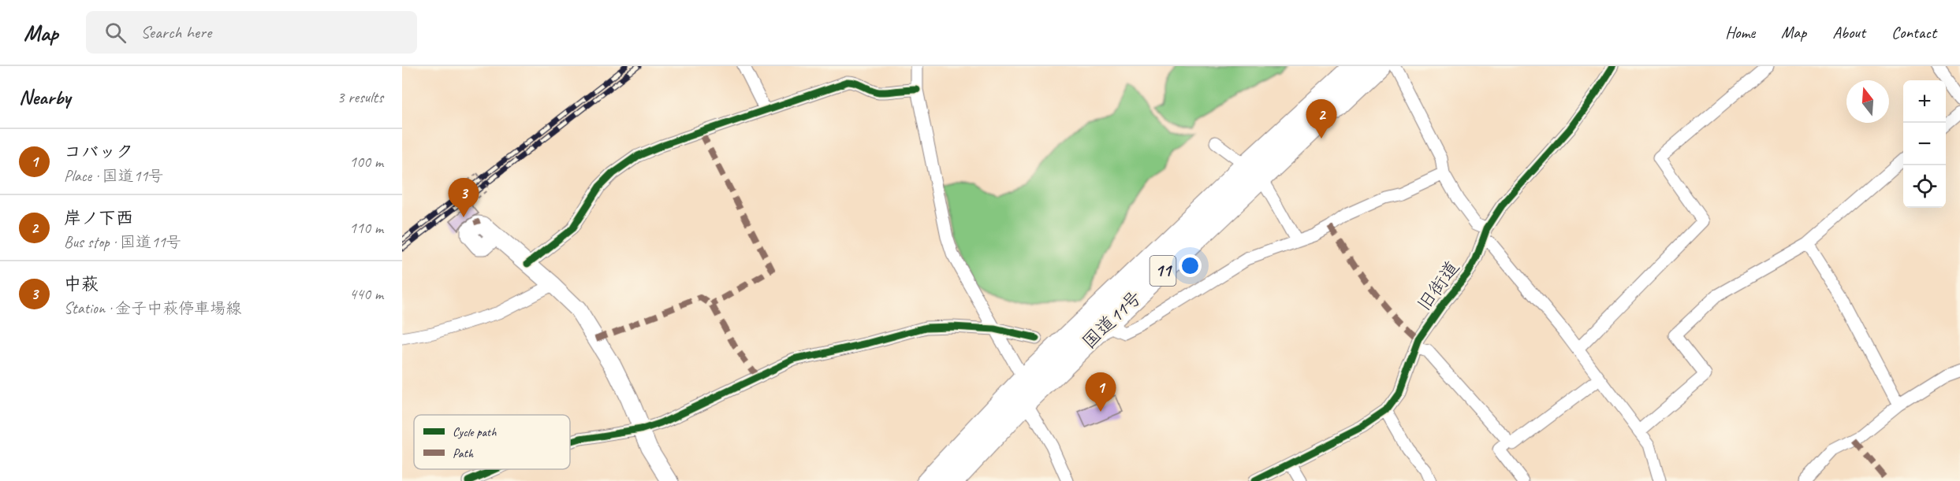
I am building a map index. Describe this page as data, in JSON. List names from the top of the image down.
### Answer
{
  "streets": {
    "highway": ["11", "国道11号"],
    "street": ["旧街道"]
  },
  "legend": ["Cycle path", "Path"],
  "north": "top",
  "page": {
    "header": "Map",
    "search": "Search here",
    "nav": [
      "Home",
      "Map",
      "About",
      "Contact"
    ],
    "heading": ["Nearby", "3 results"],
    "map_buttons": ["+", "−"],
    "pins": ["2", "3", "1"],
    "list": [
      {
        "mark": "1",
        "name": "コバック",
        "note": "Place · 国道11号",
        "value": "100 m"
      },
      {
        "mark": "2",
        "name": "岸ノ下西",
        "note": "Bus stop · 国道11号",
        "value": "110 m"
      },
      {
        "mark": "3",
        "name": "中萩",
        "note": "Station · 金子中萩停車場線",
        "value": "440 m"
      }
    ]
  }
}
